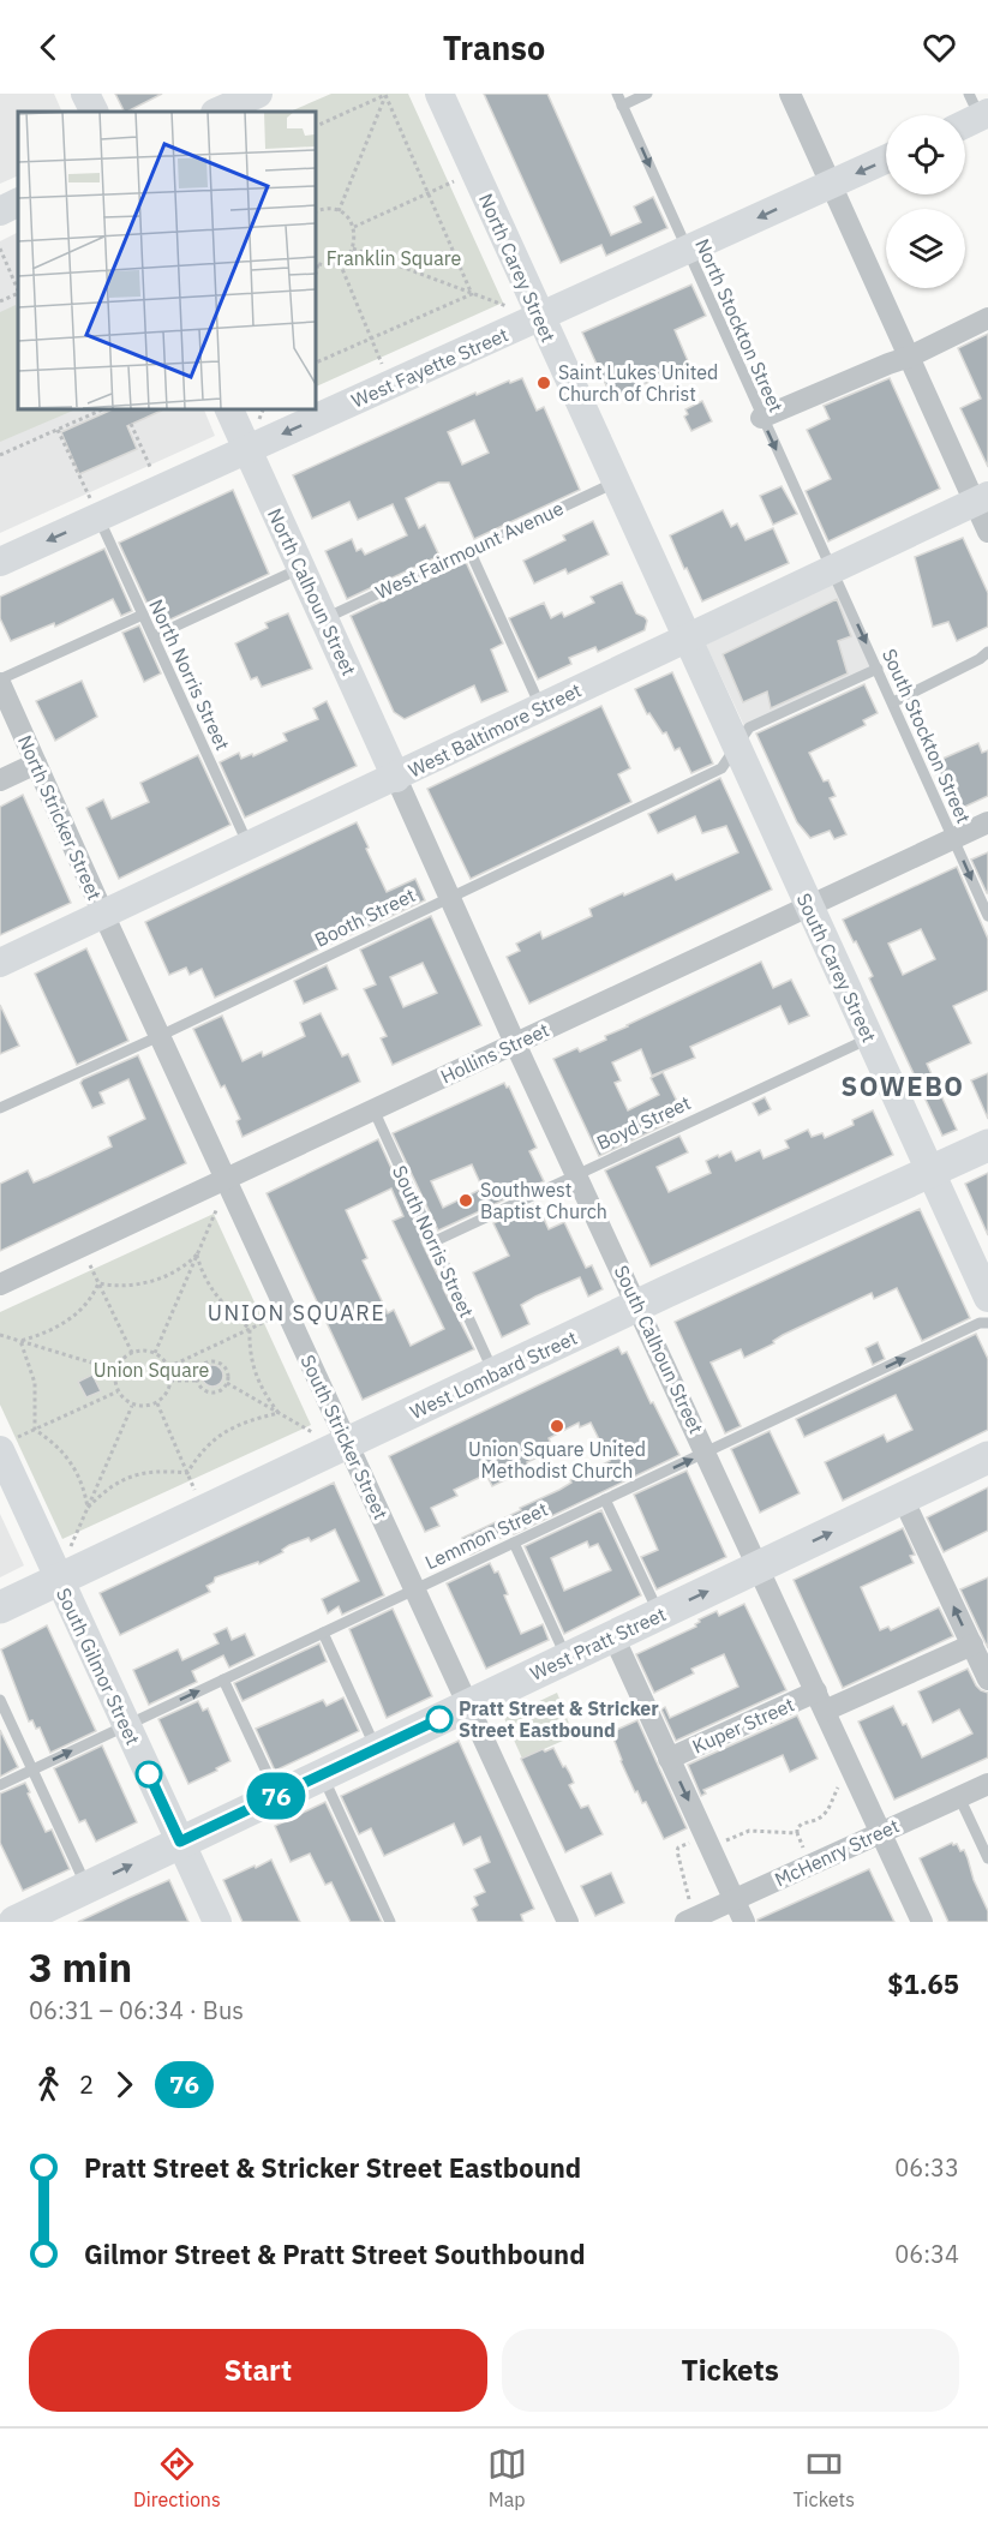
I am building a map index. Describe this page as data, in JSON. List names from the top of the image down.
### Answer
{
  "streets": {
    "main road": [
      "North Carey Street",
      "West Fayette Street",
      "North Calhoun Street",
      "West Baltimore Street",
      "South Carey Street",
      "West Lombard Street",
      "West Pratt Street",
      "South Gilmor Street"
    ],
    "street": [
      "North Stricker Street",
      "Hollins Street",
      "South Calhoun Street",
      "South Stricker Street",
      "Kuper Street",
      "McHenry Street"
    ],
    "lane": [
      "North Stockton Street",
      "West Fairmount Avenue",
      "North Norris Street",
      "South Stockton Street",
      "Booth Street",
      "Boyd Street",
      "South Norris Street",
      "Lemmon Street"
    ]
  },
  "crossings": [
    ["North Carey Street", "West Fayette Street"],
    ["North Carey Street", "West Fairmount Avenue"],
    ["North Carey Street", "West Baltimore Street"],
    ["North Carey Street", "South Carey Street"],
    ["North Stockton Street", "West Fayette Street"],
    ["North Stockton Street", "West Baltimore Street"],
    ["North Stockton Street", "South Stockton Street"],
    ["West Fayette Street", "North Calhoun Street"],
    ["West Fayette Street", "North Norris Street"],
    ["West Fairmount Avenue", "North Calhoun Street"],
    ["North Calhoun Street", "West Baltimore Street"],
    ["North Calhoun Street", "South Calhoun Street"],
    ["North Norris Street", "West Baltimore Street"],
    ["West Baltimore Street", "South Stockton Street"],
    ["West Baltimore Street", "North Stricker Street"],
    ["West Baltimore Street", "South Carey Street"],
    ["West Baltimore Street", "South Calhoun Street"],
    ["West Baltimore Street", "South Stricker Street"],
    ["South Stockton Street", "Booth Street"],
    ["South Stockton Street", "Hollins Street"],
    ["North Stricker Street", "South Stricker Street"],
    ["Booth Street", "South Carey Street"],
    ["Booth Street", "South Calhoun Street"],
    ["Booth Street", "South Stricker Street"],
    ["South Carey Street", "Hollins Street"],
    ["South Carey Street", "Boyd Street"],
    ["South Carey Street", "West Lombard Street"],
    ["Hollins Street", "South Norris Street"],
    ["Hollins Street", "South Calhoun Street"],
    ["Hollins Street", "South Stricker Street"],
    ["Boyd Street", "South Norris Street"],
    ["Boyd Street", "South Calhoun Street"],
    ["South Norris Street", "West Lombard Street"],
    ["South Calhoun Street", "West Lombard Street"],
    ["South Calhoun Street", "Lemmon Street"],
    ["South Calhoun Street", "West Pratt Street"],
    ["South Calhoun Street", "Kuper Street"],
    ["South Calhoun Street", "McHenry Street"],
    ["West Lombard Street", "South Stricker Street"],
    ["West Lombard Street", "South Gilmor Street"],
    ["South Stricker Street", "Lemmon Street"],
    ["South Stricker Street", "West Pratt Street"],
    ["Lemmon Street", "South Gilmor Street"],
    ["West Pratt Street", "South Gilmor Street"]
  ],
  "one_way": [
    "North Stockton Street",
    "West Fayette Street",
    "South Stockton Street",
    "Lemmon Street",
    "West Pratt Street"
  ],
  "districts": ["SOWEBO", "UNION SQUARE"],
  "parks": ["Franklin Square", "Union Square"],
  "places": [
    "Saint Lukes United Church of Christ",
    "Southwest Baptist Church",
    "Union Square United Methodist Church",
    "Pratt Street & Stricker Street Eastbound"
  ],
  "lines": ["bus line 76"],
  "page": {
    "header": "Transo",
    "on_map": "76",
    "heading": ["3 min", "06:31 – 06:34 · Bus", "$1.65"],
    "legs": ["2", "76"],
    "list": [
      {
        "name": "Pratt Street & Stricker Street Eastbound",
        "value": "06:33"
      },
      {
        "name": "Gilmor Street & Pratt Street Southbound",
        "value": "06:34"
      }
    ],
    "buttons": ["Start", "Tickets"],
    "tabs": ["Directions", "Map", "Tickets"]
  }
}
